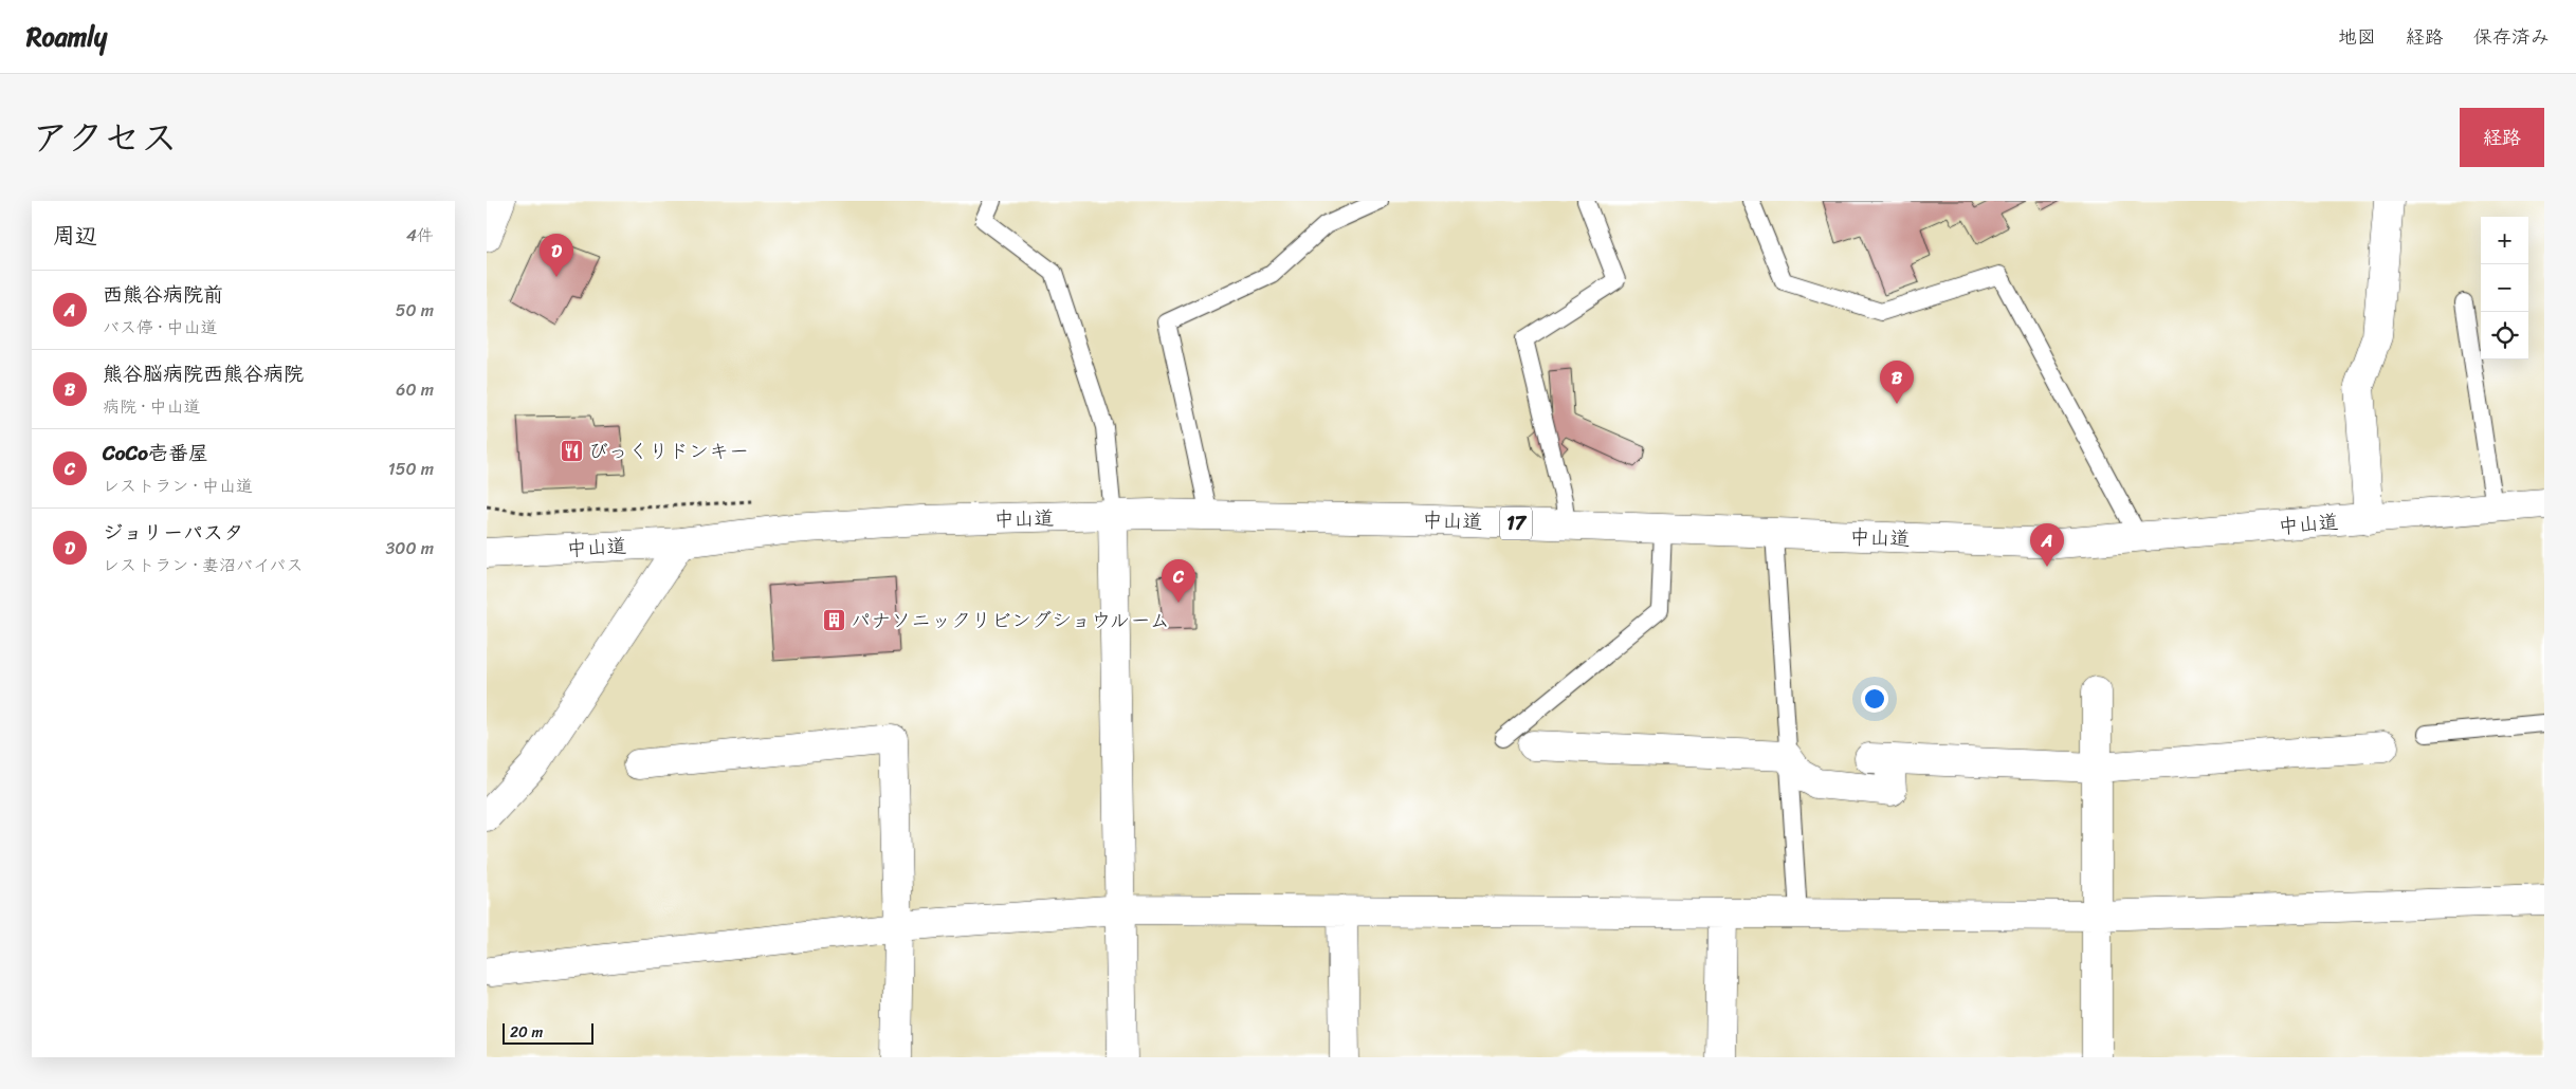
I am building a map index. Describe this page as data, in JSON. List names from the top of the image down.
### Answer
{
  "streets": {
    "main road": ["中山道", "17"]
  },
  "places": {
    "restaurant": ["びっくりドンキー"],
    "building": ["パナソニックリビングショウルーム"]
  },
  "scale_bar": "20 m",
  "page": {
    "header": "Roamly",
    "nav": ["地図", "経路", "保存済み"],
    "title": "アクセス",
    "buttons": "経路",
    "heading": ["周辺", "4件"],
    "map_buttons": ["+", "−"],
    "pins": [
      "D",
      "B",
      "A",
      "C"
    ],
    "list": [
      {
        "mark": "A",
        "name": "西熊谷病院前",
        "note": "バス停 · 中山道",
        "value": "50 m"
      },
      {
        "mark": "B",
        "name": "熊谷脳病院西熊谷病院",
        "note": "病院 · 中山道",
        "value": "60 m"
      },
      {
        "mark": "C",
        "name": "CoCo壱番屋",
        "note": "レストラン · 中山道",
        "value": "150 m"
      },
      {
        "mark": "D",
        "name": "ジョリーパスタ",
        "note": "レストラン · 妻沼バイパス",
        "value": "300 m"
      }
    ],
    "scale": "20 m"
  }
}
